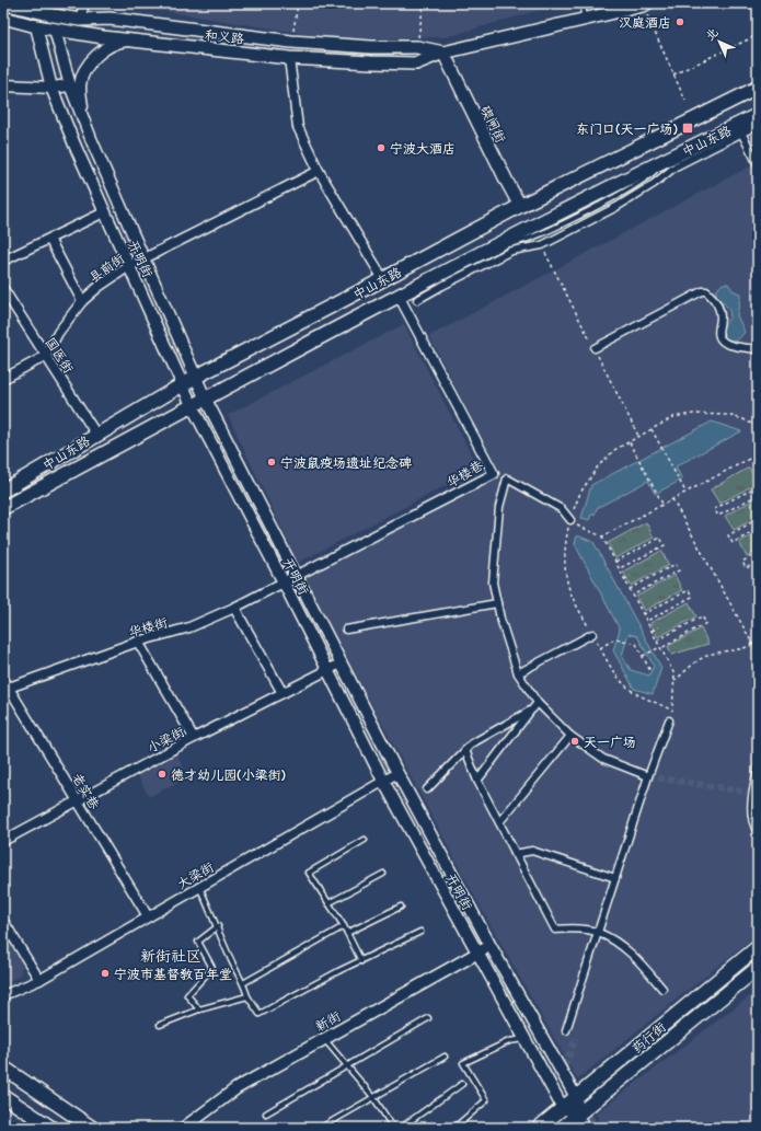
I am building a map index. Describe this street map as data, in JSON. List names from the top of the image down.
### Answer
{
  "streets": {
    "main road": [
      "和义路",
      "碶闸街",
      "中山东路",
      "药行街"
    ],
    "street": [
      "开明街",
      "县前街",
      "国医街",
      "华楼巷",
      "华楼街",
      "小梁街",
      "老实巷",
      "大梁街",
      "新街"
    ]
  },
  "crossings": [
    ["和义路", "碶闸街"],
    ["和义路", "开明街"],
    ["碶闸街", "中山东路"],
    ["中山东路", "开明街"],
    ["中山东路", "国医街"],
    ["中山东路", "华楼巷"],
    ["开明街", "县前街"],
    ["开明街", "华楼巷"],
    ["开明街", "华楼街"],
    ["开明街", "小梁街"],
    ["开明街", "大梁街"],
    ["开明街", "新街"],
    ["开明街", "药行街"],
    ["县前街", "国医街"],
    ["华楼巷", "华楼街"],
    ["华楼街", "老实巷"],
    ["小梁街", "老实巷"],
    ["老实巷", "大梁街"]
  ],
  "districts": ["新街社区"],
  "places": {
    "other": [
      "汉庭酒店",
      "宁波大酒店",
      "宁波鼠疫场遗址纪念碑",
      "天一广场",
      "德才幼儿园(小梁街)",
      "宁波市基督教百年堂"
    ],
    "transit": ["东门口(天一广场)"]
  },
  "north": "top left"
}
